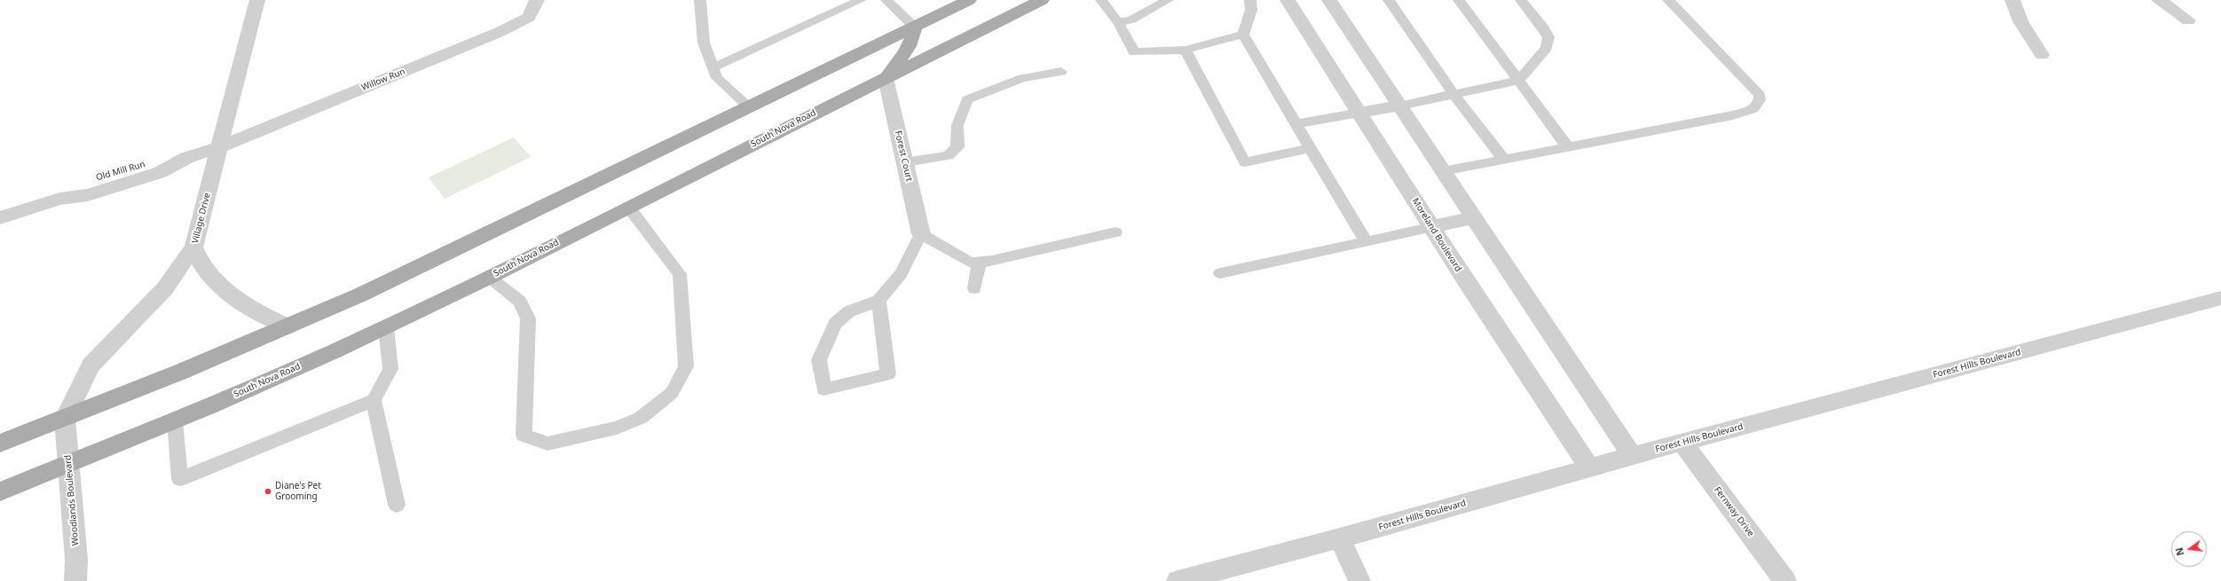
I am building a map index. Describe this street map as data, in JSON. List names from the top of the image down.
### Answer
{
  "streets": {
    "main road": ["South Nova Road"],
    "street": [
      "Willow Run",
      "Forest Court",
      "Old Mill Run",
      "Village Drive",
      "Moreland Boulevard",
      "Forest Hills Boulevard",
      "Woodlands Boulevard",
      "Fernway Drive"
    ]
  },
  "crossings": [
    ["Willow Run", "Old Mill Run"],
    ["Willow Run", "Village Drive"],
    ["South Nova Road", "Forest Court"],
    ["South Nova Road", "Woodlands Boulevard"],
    ["Old Mill Run", "Village Drive"],
    ["Village Drive", "Woodlands Boulevard"],
    ["Moreland Boulevard", "Forest Hills Boulevard"],
    ["Forest Hills Boulevard", "Fernway Drive"]
  ],
  "places": ["Diane's Pet Grooming"],
  "north": "left"
}
